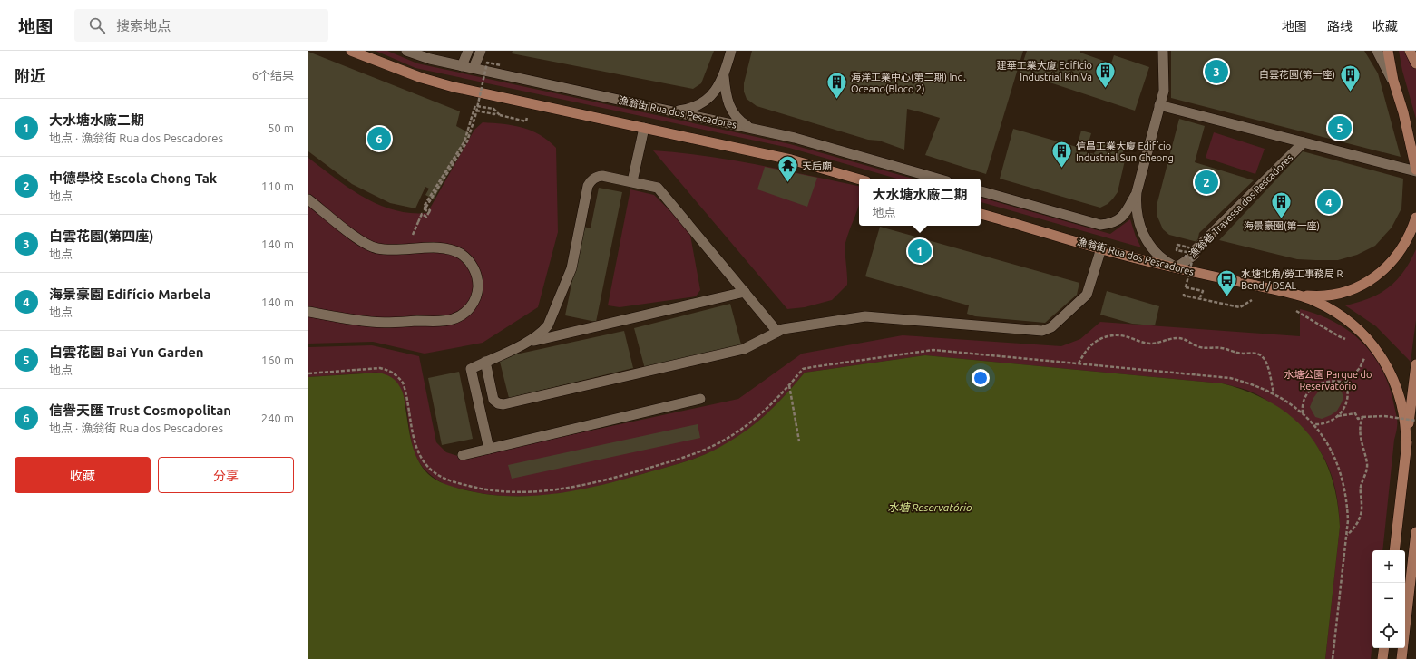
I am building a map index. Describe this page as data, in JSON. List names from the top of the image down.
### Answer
{
  "streets": {
    "main road": ["漁翁街 Rua dos Pescadores"],
    "street": ["漁翁巷 Travessa dos Pescadores"]
  },
  "crossings": [
    ["漁翁街 Rua dos Pescadores", "漁翁巷 Travessa dos Pescadores"]
  ],
  "water": ["水塘 Reservatório"],
  "parks": ["水塘公園 Parque do Reservatório"],
  "places": {
    "building": [
      "建華工業大廈 Edifício Industrial Kin Va",
      "白雲花園(第一座)",
      "海洋工業中心(第二期) Ind. Oceano(Bloco 2)",
      "信昌工業大廈 Edifício Industrial Sun Cheong",
      "海景豪園(第一座)"
    ],
    "temple": ["天后廟"],
    "bus stop": ["水塘北角/勞工事務局 R Bend / DSAL"]
  },
  "page": {
    "header": "地图",
    "search": "搜索地点",
    "nav": ["地图", "路线", "收藏"],
    "heading": ["附近", "6个结果"],
    "pins": [
      "3",
      "5",
      "6",
      "2",
      "4",
      "1"
    ],
    "list": [
      {
        "mark": "1",
        "name": "大水塘水廠二期",
        "note": "地点 · 漁翁街 Rua dos Pescadores",
        "value": "50 m"
      },
      {
        "mark": "2",
        "name": "中德學校 Escola Chong Tak",
        "note": "地点",
        "value": "110 m"
      },
      {
        "mark": "3",
        "name": "白雲花園(第四座)",
        "note": "地点",
        "value": "140 m"
      },
      {
        "mark": "4",
        "name": "海景豪園 Edifício Marbela",
        "note": "地点",
        "value": "140 m"
      },
      {
        "mark": "5",
        "name": "白雲花園 Bai Yun Garden",
        "note": "地点",
        "value": "160 m"
      },
      {
        "mark": "6",
        "name": "信譽天匯 Trust Cosmopolitan",
        "note": "地点 · 漁翁街 Rua dos Pescadores",
        "value": "240 m"
      }
    ],
    "popup": ["大水塘水廠二期", "地点"],
    "buttons": ["收藏", "分享"],
    "map_buttons": ["+", "−"]
  }
}
